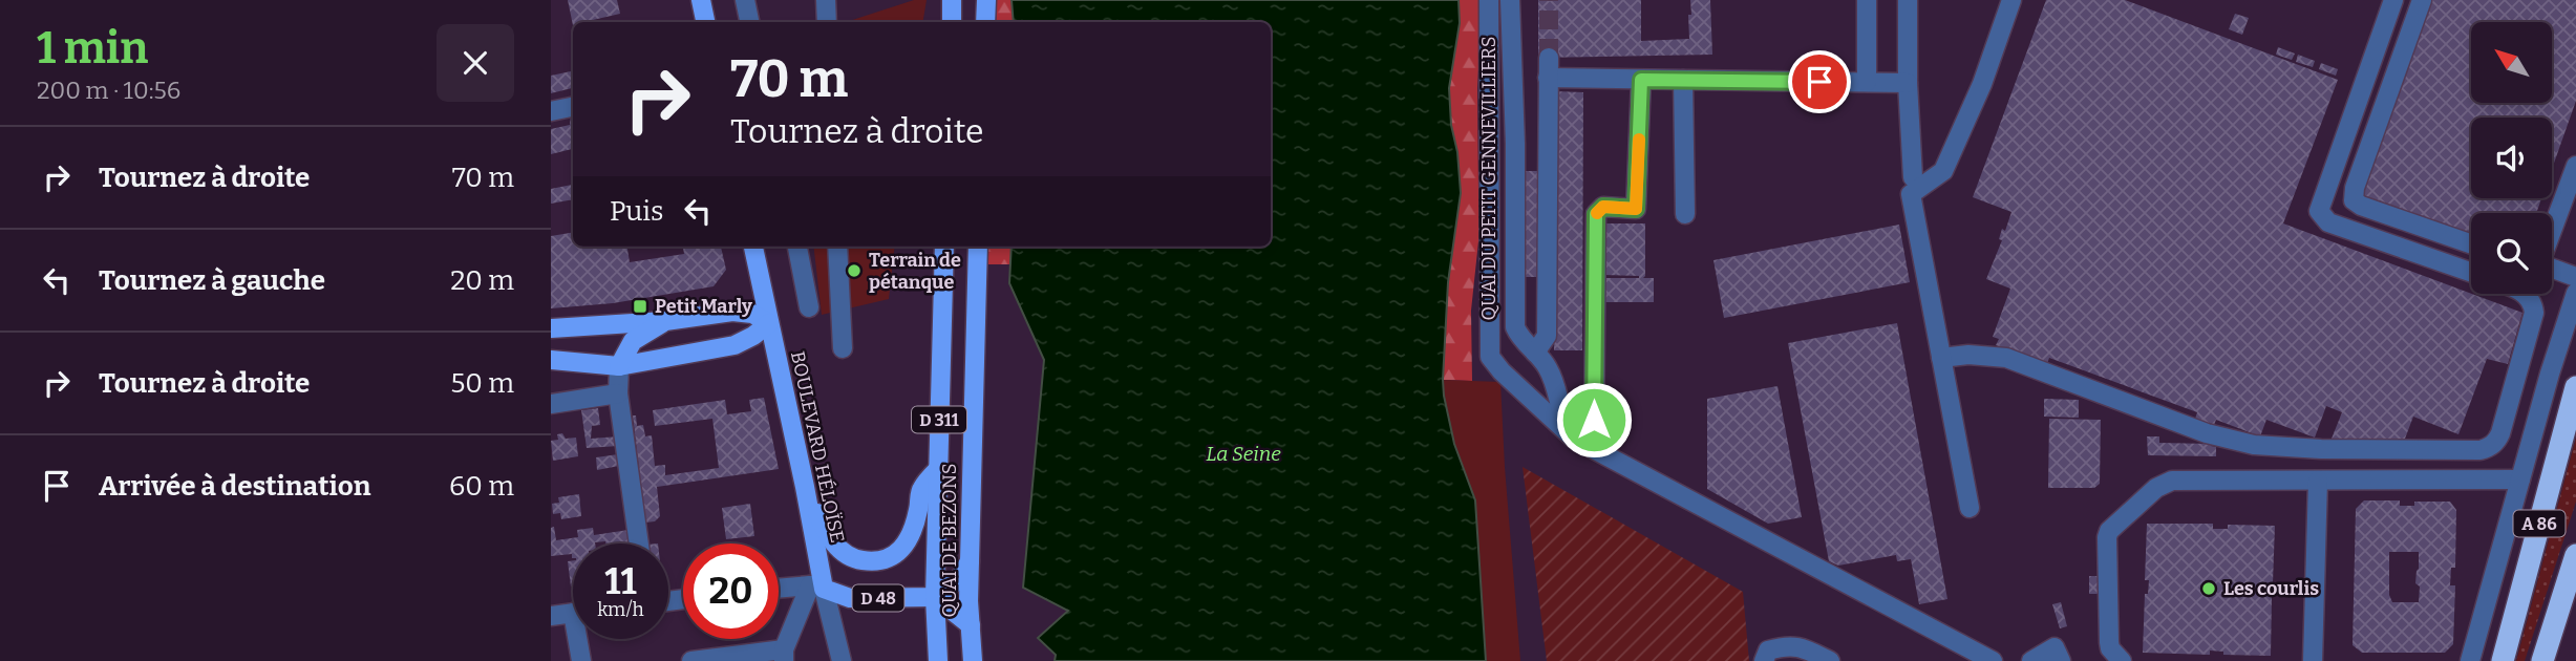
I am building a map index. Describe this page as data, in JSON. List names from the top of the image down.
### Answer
{
  "streets": {
    "highway": ["A 86"],
    "main road": [
      "D 311",
      "BOULEVARD HÉLOÏSE",
      "QUAI DE BEZONS",
      "D 48"
    ],
    "street": ["QUAI DU PETIT GENNEVILLIERS"]
  },
  "crossings": [
    ["D 311", "QUAI DE BEZONS"],
    ["D 311", "D 48"],
    ["BOULEVARD HÉLOÏSE", "D 48"],
    ["QUAI DE BEZONS", "D 48"]
  ],
  "water": ["La Seine"],
  "places": {
    "other": ["Terrain de pétanque", "Les courlis"],
    "transit": ["Petit Marly"]
  },
  "north": "top left",
  "page": {
    "heading": ["1 min", "200 m · 10:56"],
    "turn": ["70 m", "Tournez à droite"],
    "list": [
      {
        "name": "Tournez à droite",
        "value": "70 m"
      },
      {
        "name": "Tournez à gauche",
        "value": "20 m"
      },
      {
        "name": "Tournez à droite",
        "value": "50 m"
      },
      {
        "name": "Arrivée à destination",
        "value": "60 m"
      }
    ],
    "then": "Puis",
    "speed": "11 km/h",
    "limit": "20"
  }
}
